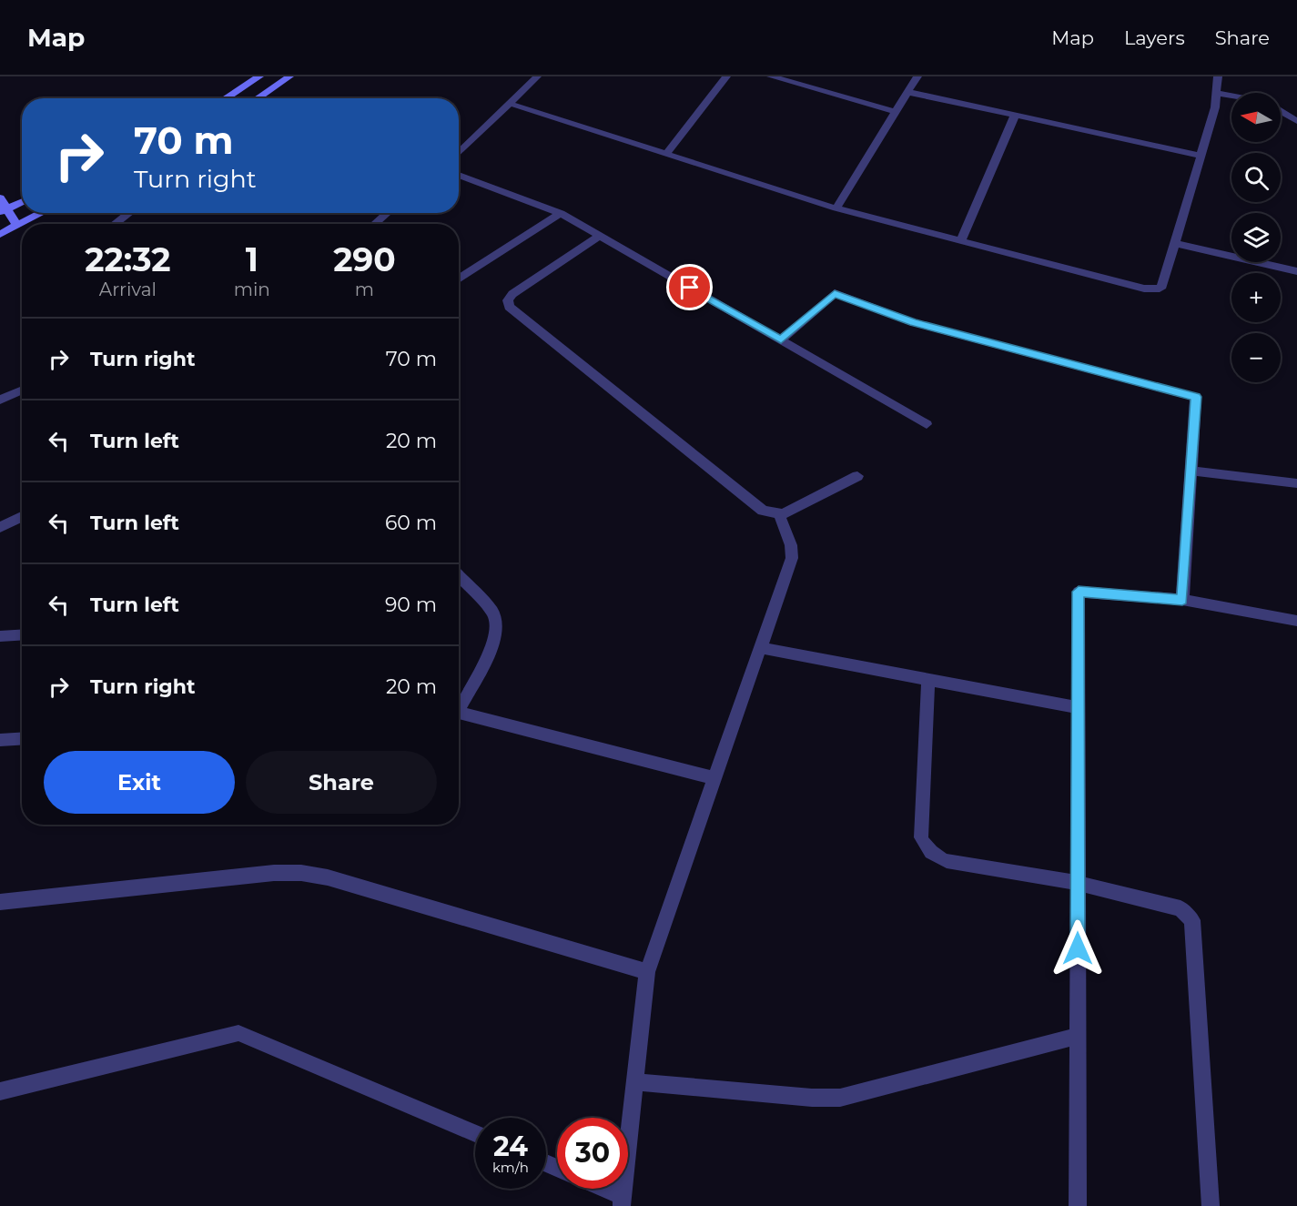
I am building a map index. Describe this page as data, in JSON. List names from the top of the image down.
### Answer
{
  "north": "left",
  "page": {
    "header": "Map",
    "nav": ["Map", "Layers", "Share"],
    "map_buttons": ["+", "−"],
    "turn": ["70 m", "Turn right"],
    "eta": [
      "22:32",
      "Arrival",
      "1",
      "min",
      "290",
      "m"
    ],
    "list": [
      {
        "name": "Turn right",
        "value": "70 m"
      },
      {
        "name": "Turn left",
        "value": "20 m"
      },
      {
        "name": "Turn left",
        "value": "60 m"
      },
      {
        "name": "Turn left",
        "value": "90 m"
      },
      {
        "name": "Turn right",
        "value": "20 m"
      }
    ],
    "buttons": ["Exit", "Share"],
    "speed": "24 km/h",
    "limit": "30"
  }
}
